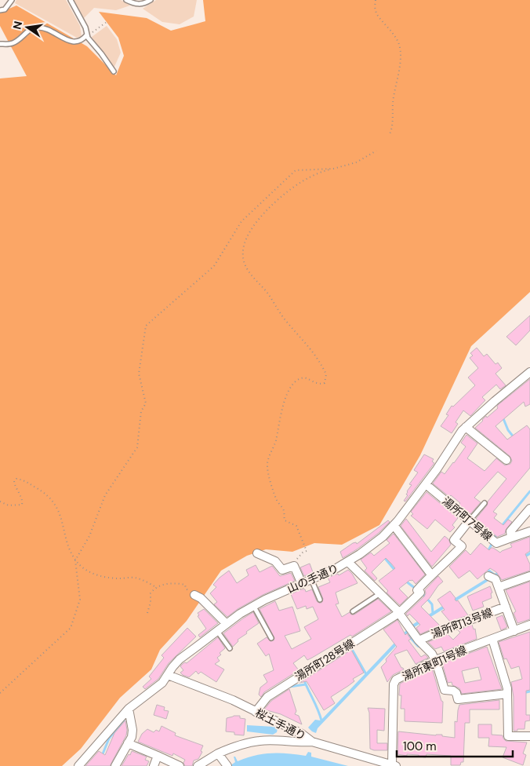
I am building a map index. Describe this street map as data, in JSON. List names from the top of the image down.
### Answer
{
  "streets": {
    "street": [
      "湯所町7号線",
      "山の手通り",
      "湯所町13号線",
      "湯所町28号線",
      "湯所東町1号線",
      "桜土手通り"
    ]
  },
  "crossings": [
    ["湯所町7号線", "山の手通り"],
    ["山の手通り", "桜土手通り"],
    ["湯所町28号線", "桜土手通り"],
    ["湯所東町1号線", "桜土手通り"]
  ],
  "scale_bar": "100 m",
  "north": "left"
}
